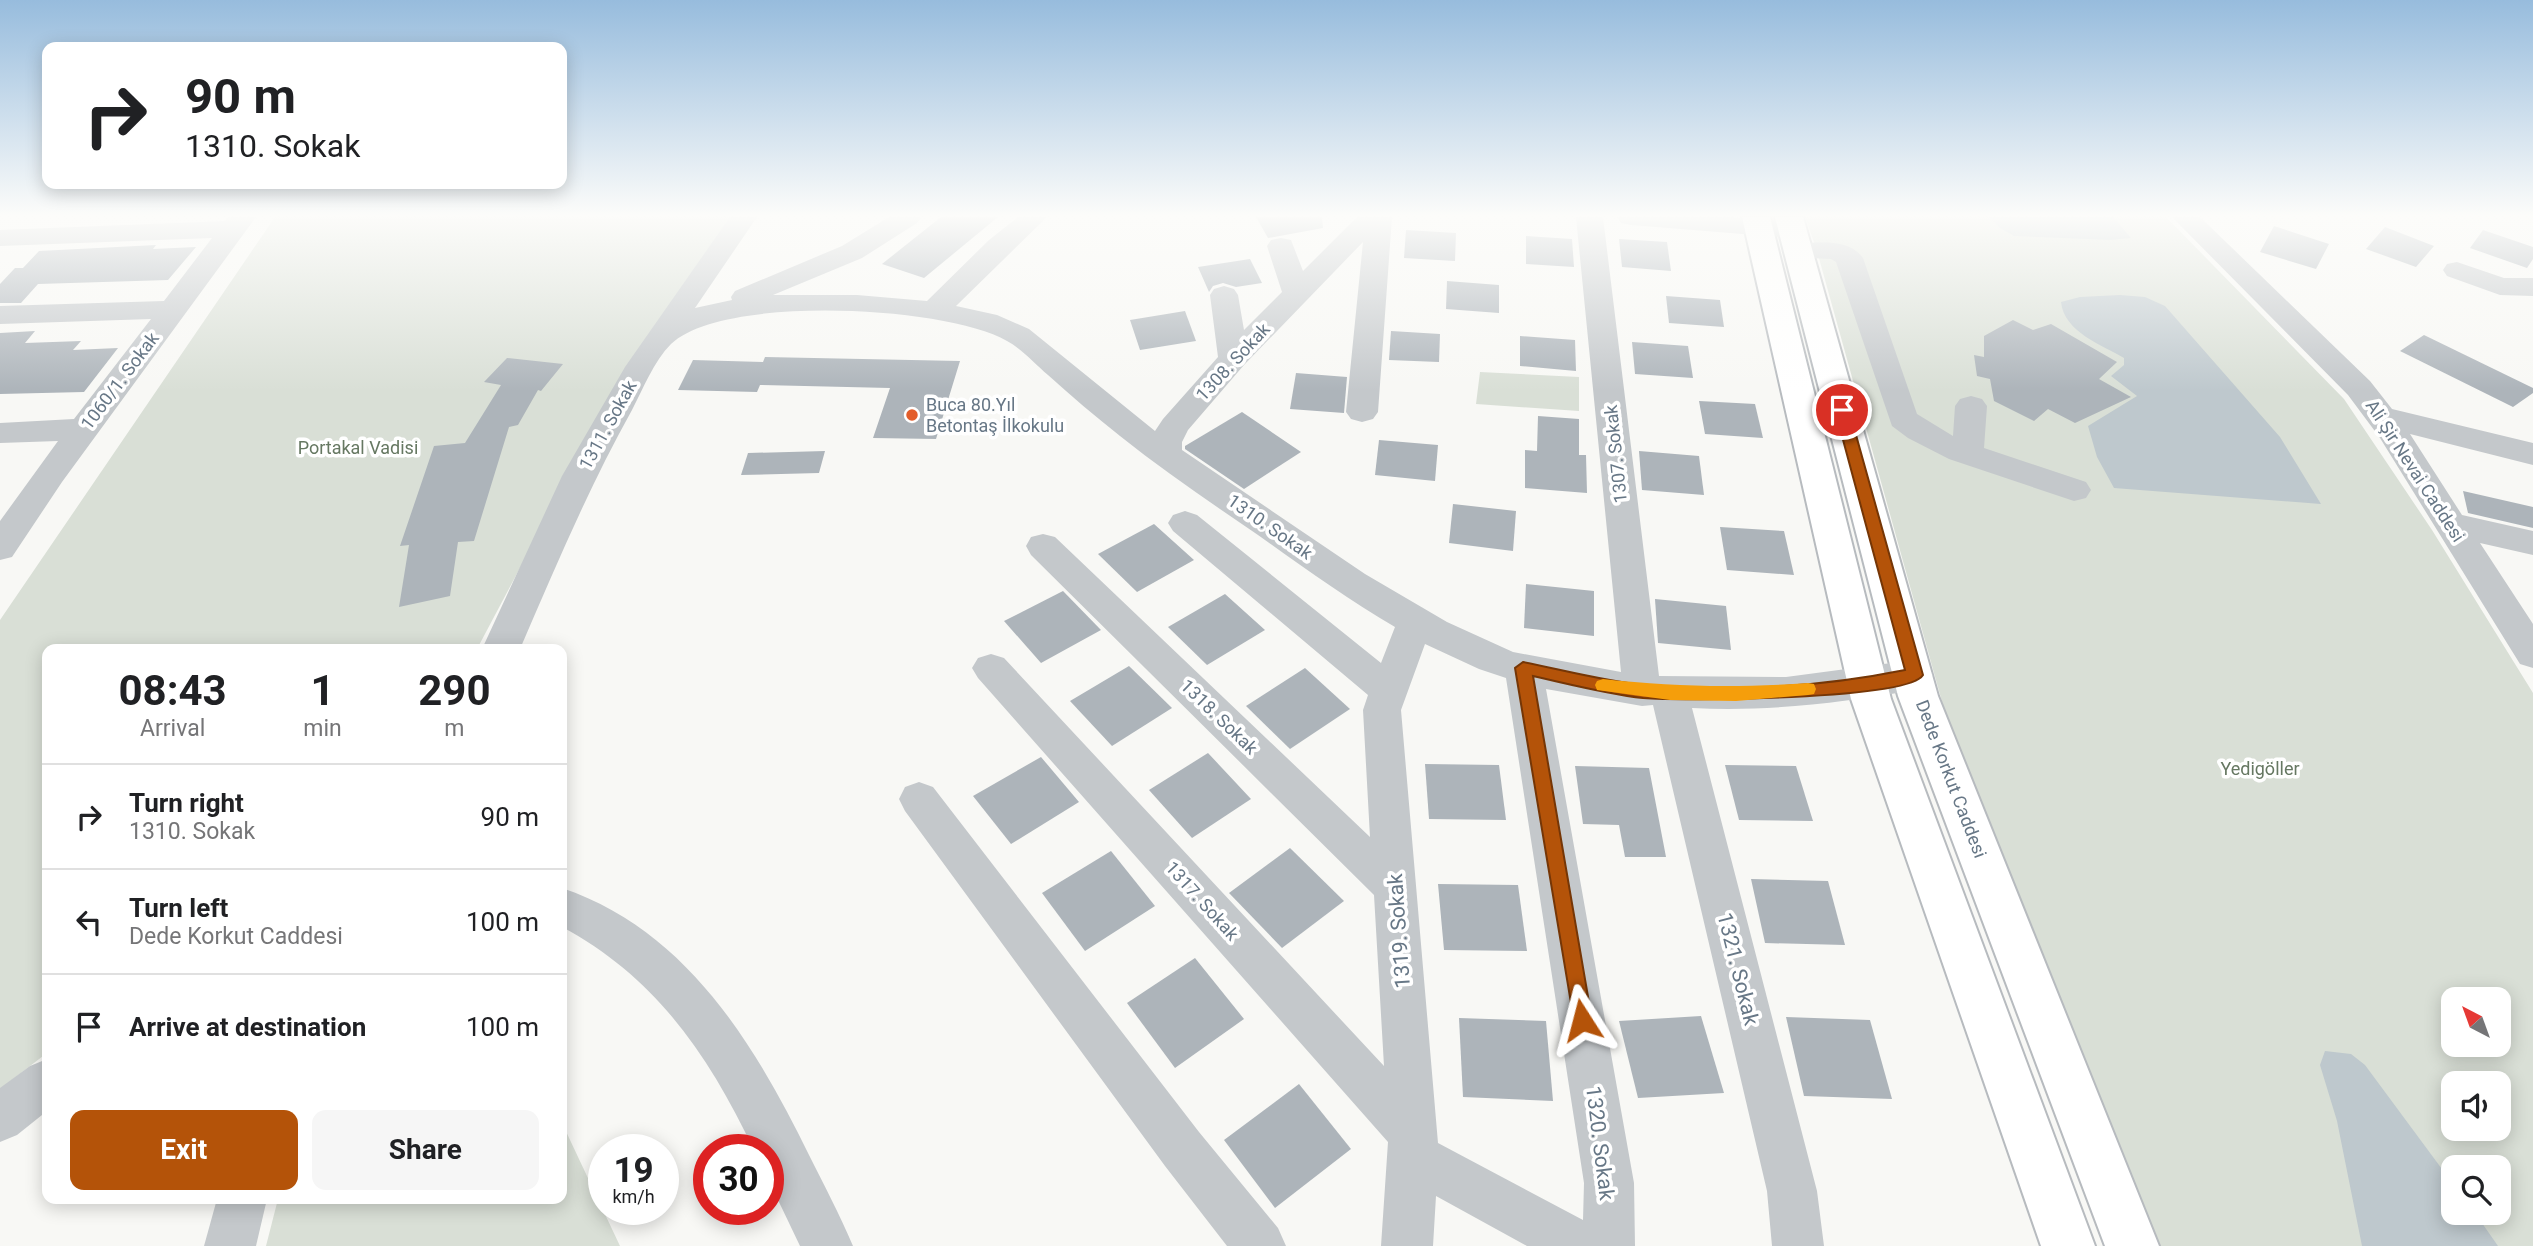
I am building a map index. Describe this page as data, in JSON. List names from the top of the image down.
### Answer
{
  "streets": {
    "main road": ["Dede Korkut Caddesi"],
    "street": [
      "1308. Sokak",
      "1060/1. Sokak",
      "1311. Sokak",
      "1307. Sokak",
      "Ali Şir Nevai Caddesi",
      "1310. Sokak",
      "1318. Sokak",
      "1317. Sokak",
      "1319. Sokak",
      "1321. Sokak",
      "1320. Sokak"
    ]
  },
  "crossings": [
    ["1308. Sokak", "1310. Sokak"],
    ["1311. Sokak", "1310. Sokak"],
    ["1307. Sokak", "1310. Sokak"],
    ["1307. Sokak", "1321. Sokak"],
    ["1310. Sokak", "Dede Korkut Caddesi"],
    ["1310. Sokak", "1319. Sokak"],
    ["1310. Sokak", "1321. Sokak"],
    ["1310. Sokak", "1320. Sokak"],
    ["1318. Sokak", "1319. Sokak"],
    ["1317. Sokak", "1319. Sokak"]
  ],
  "parks": ["Portakal Vadisi", "Yedigöller"],
  "places": ["Buca 80.Yıl Betontaş İlkokulu"],
  "north": "top left",
  "page": {
    "turn": ["90 m", "1310. Sokak"],
    "eta": [
      "08:43",
      "Arrival",
      "1",
      "min",
      "290",
      "m"
    ],
    "list": [
      {
        "name": "Turn right",
        "note": "1310. Sokak",
        "value": "90 m"
      },
      {
        "name": "Turn left",
        "note": "Dede Korkut Caddesi",
        "value": "100 m"
      },
      {
        "name": "Arrive at destination",
        "value": "100 m"
      }
    ],
    "buttons": ["Exit", "Share"],
    "speed": "19 km/h",
    "limit": "30"
  }
}
